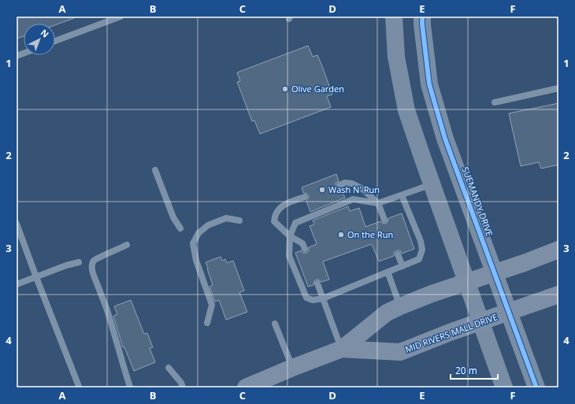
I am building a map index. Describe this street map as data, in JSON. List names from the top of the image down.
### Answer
{
  "streets": {
    "main road": ["MID RIVERS MALL DRIVE"],
    "street": ["SUEMANDY DRIVE"]
  },
  "crossings": [
    ["SUEMANDY DRIVE", "MID RIVERS MALL DRIVE"]
  ],
  "places": ["Olive Garden", "Wash N' Run", "On the Run"],
  "scale_bar": "20 m",
  "north": "top right",
  "grid": {
    "columns": [
      "A",
      "B",
      "C",
      "D",
      "E",
      "F"
    ],
    "rows": [
      "1",
      "2",
      "3",
      "4"
    ]
  }
}
